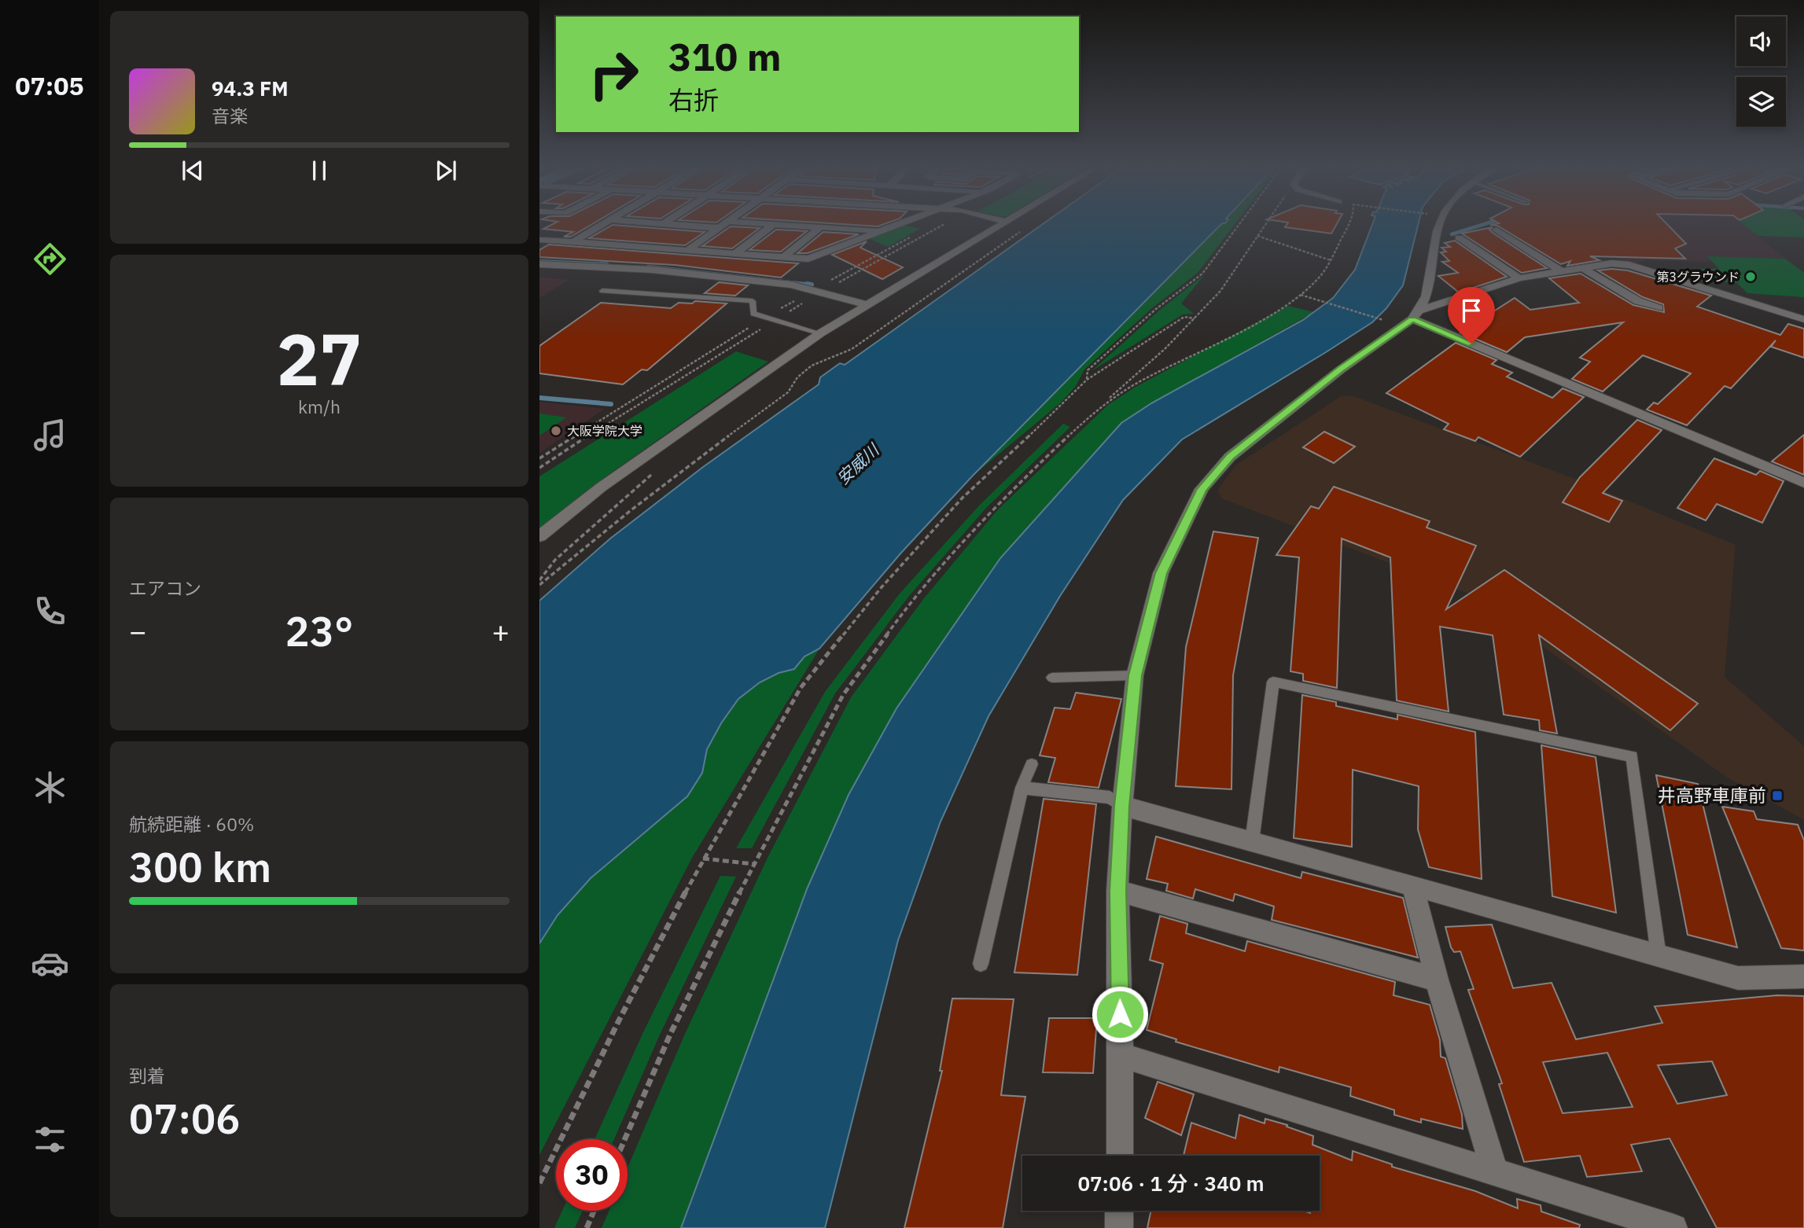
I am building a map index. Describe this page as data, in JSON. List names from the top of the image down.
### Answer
{
  "water": ["安威川"],
  "places": {
    "other": ["第3グラウンド", "大阪学院大学"],
    "transit": ["井高野車庫前"]
  },
  "page": {
    "tabs": "07:05",
    "turn": ["310 m", "右折"],
    "song": ["94.3 FM", "音楽"],
    "tile": [
      ["27", "km/h"],
      "エアコン",
      ["航続距離 · 60%", "300 km"],
      ["到着", "07:06"]
    ],
    "heat": ["−", "23°", "+"],
    "limit": "30",
    "trip": "07:06 · 1 分 · 340 m"
  }
}
